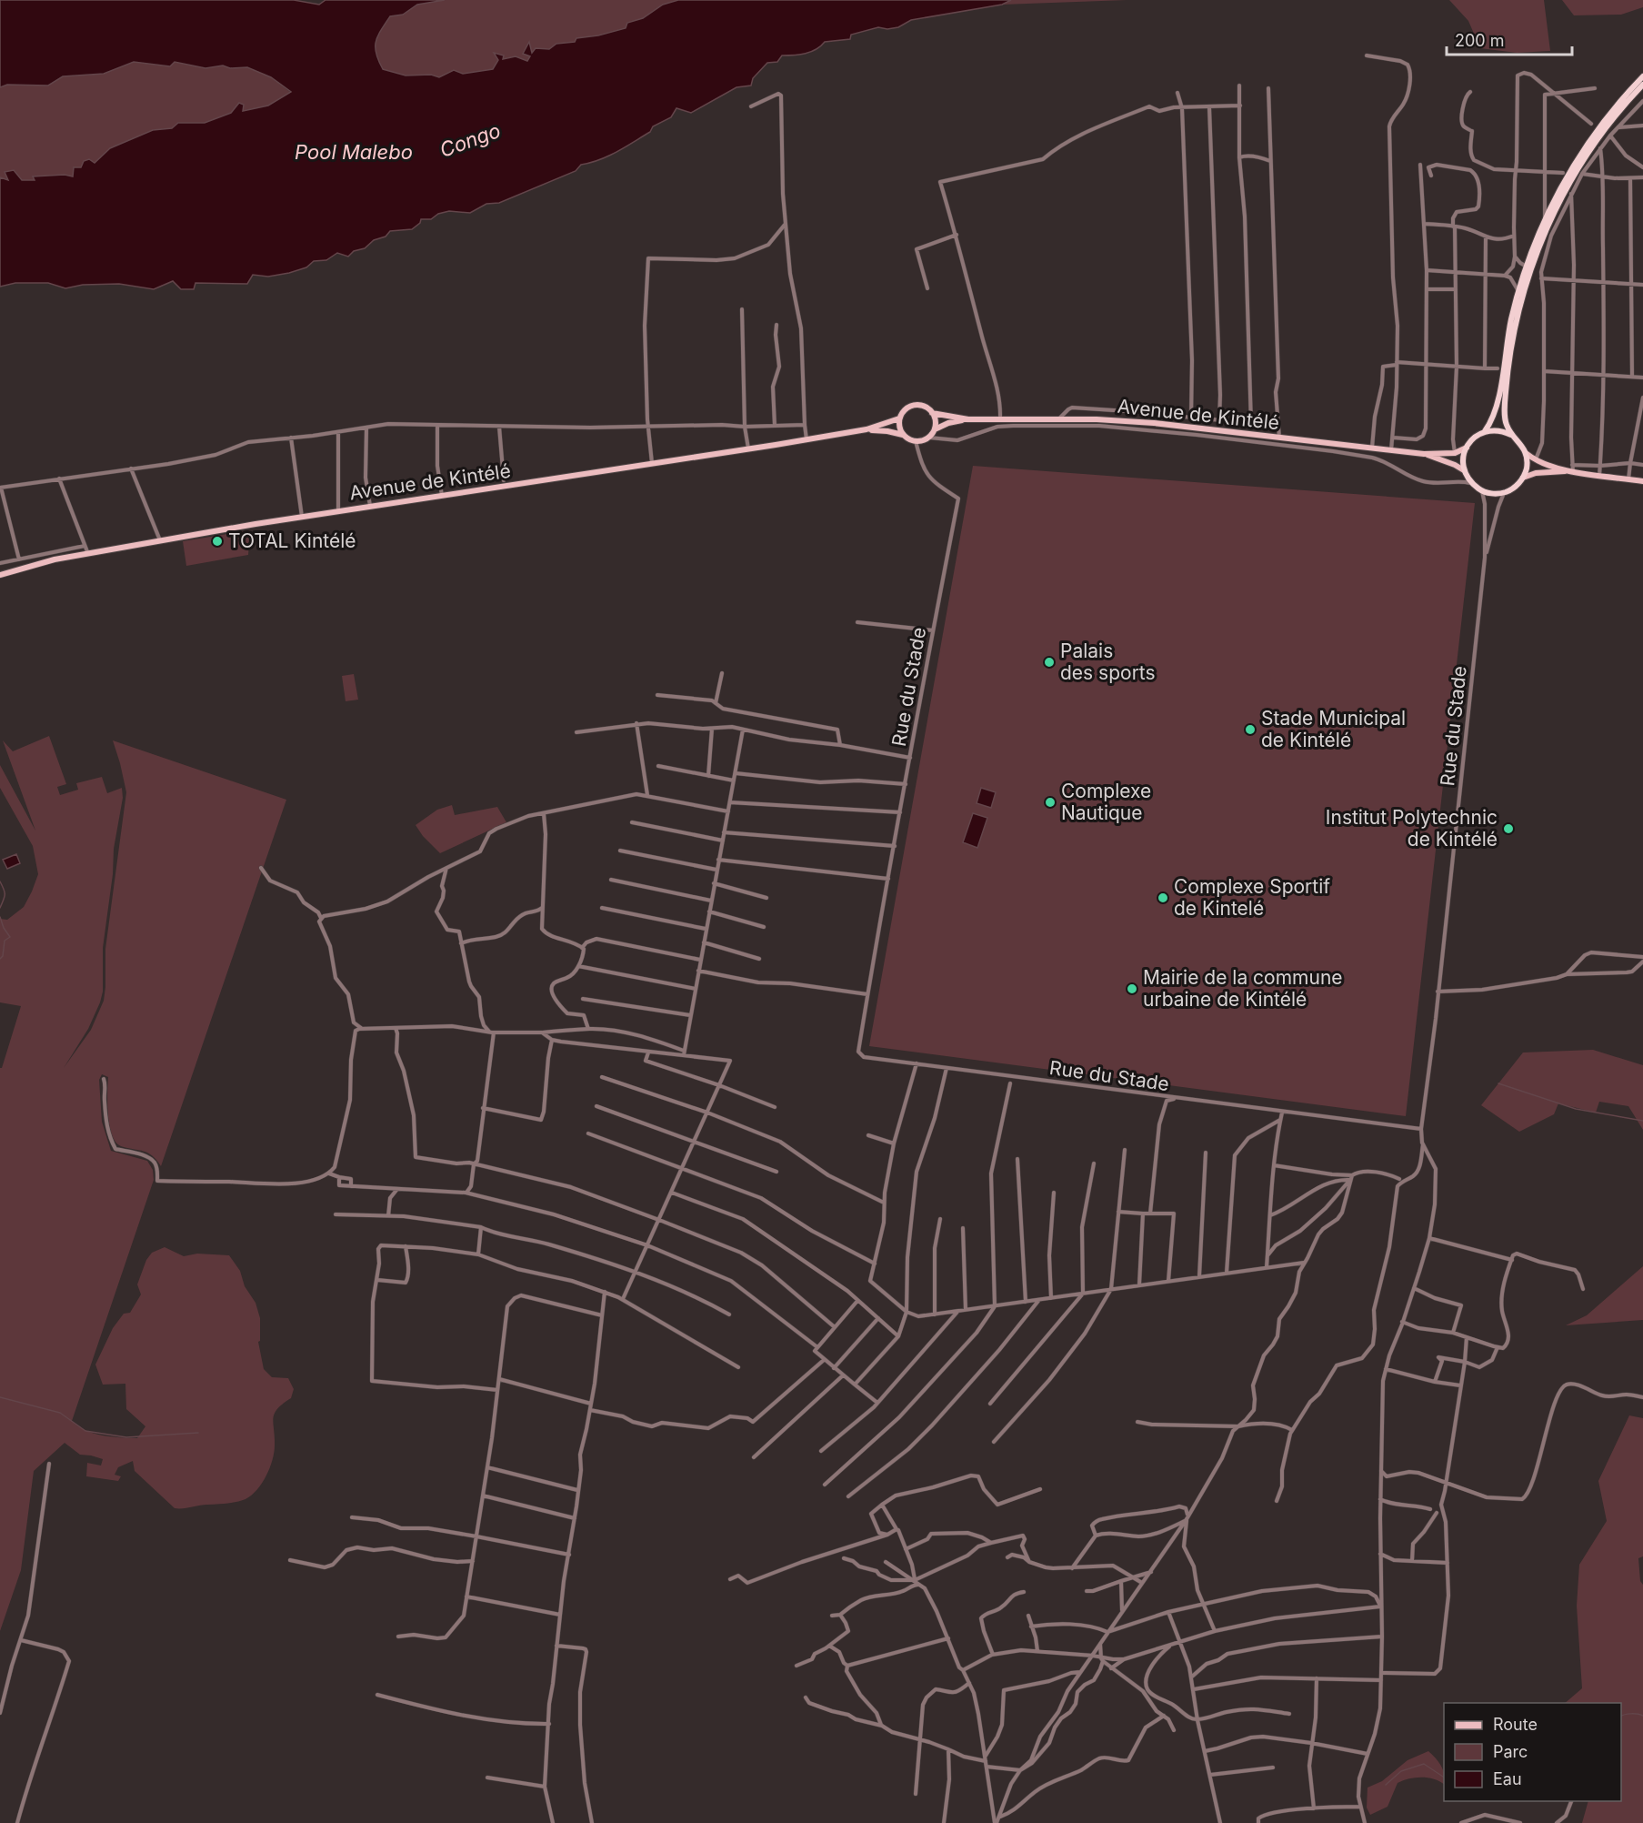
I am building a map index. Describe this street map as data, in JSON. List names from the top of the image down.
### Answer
{
  "streets": {
    "main road": ["Avenue de Kintélé"],
    "street": ["Rue du Stade"]
  },
  "crossings": [
    ["Avenue de Kintélé", "Rue du Stade"]
  ],
  "water": ["Congo", "Pool Malebo"],
  "places": [
    "TOTAL Kintélé",
    "Palais des sports",
    "Stade Municipal de Kintélé",
    "Complexe Nautique",
    "Institut Polytechnic de Kintélé",
    "Complexe Sportif de Kintelé",
    "Mairie de la commune urbaine de Kintélé"
  ],
  "legend": ["Route", "Parc", "Eau"],
  "scale_bar": "200 m"
}
